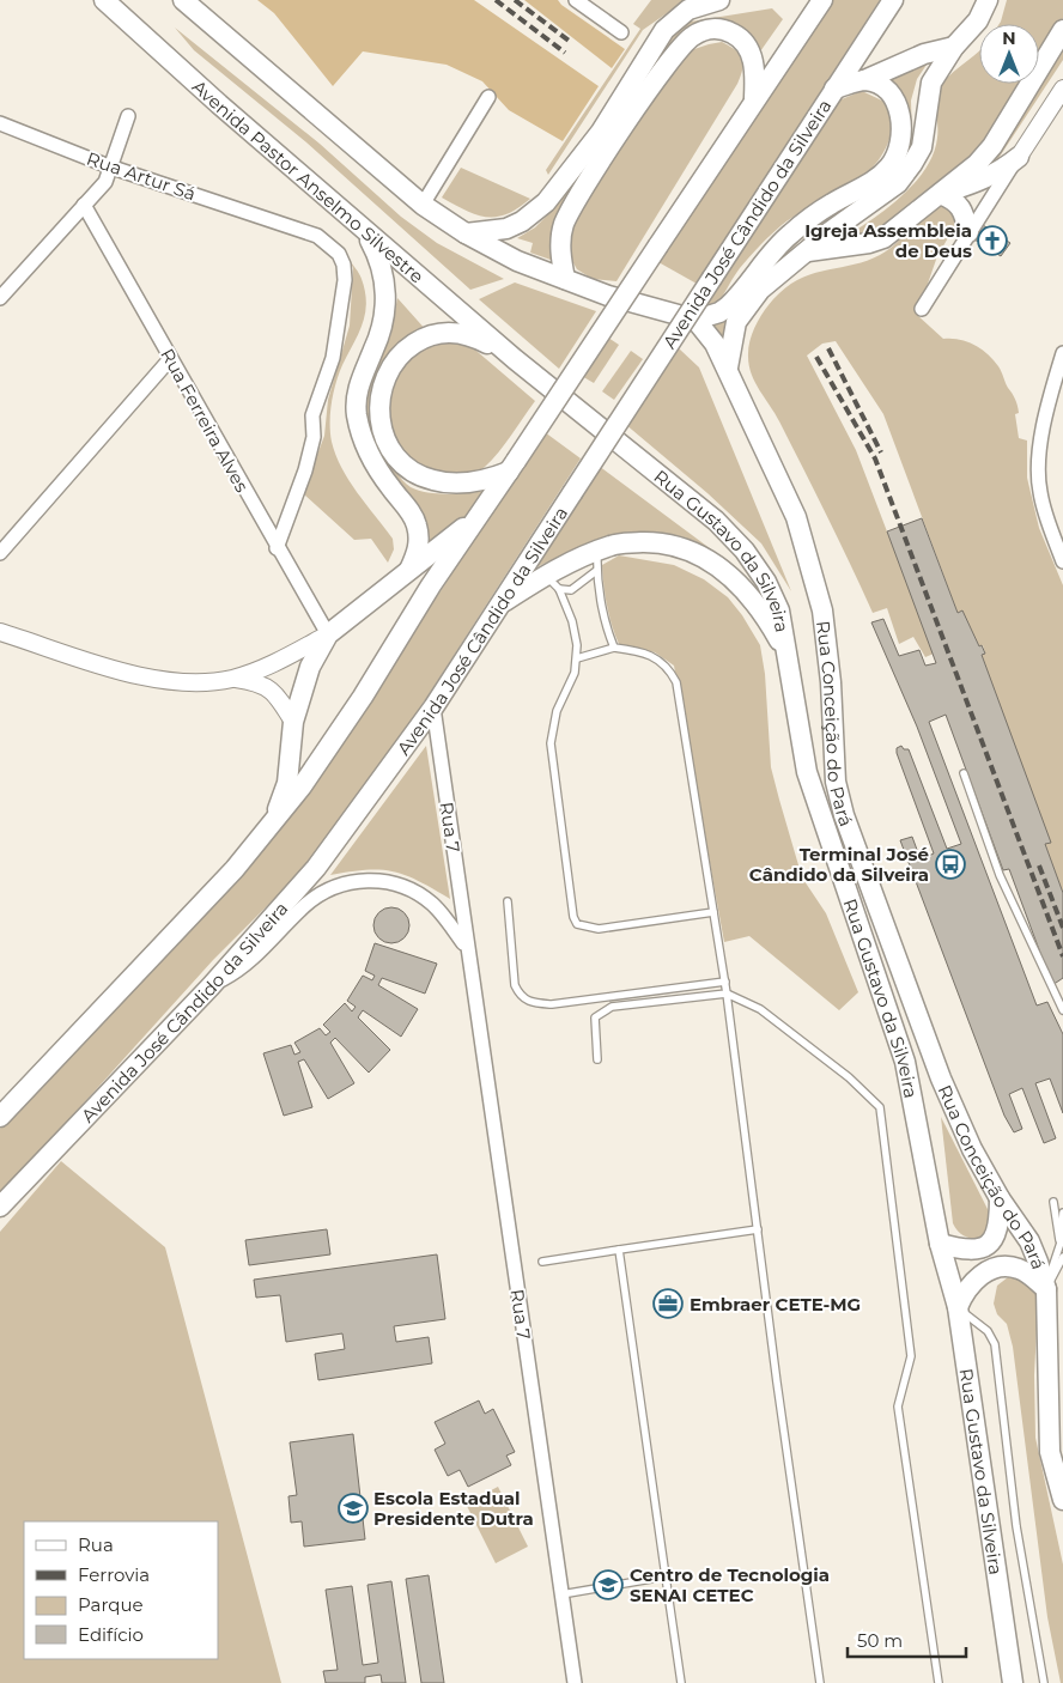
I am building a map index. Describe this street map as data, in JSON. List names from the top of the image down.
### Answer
{
  "streets": {
    "main road": [
      "Avenida Pastor Anselmo Silvestre",
      "Avenida José Cândido da Silveira",
      "Rua Gustavo da Silveira",
      "Rua Conceição do Pará"
    ],
    "street": ["Rua Artur Sá", "Rua Ferreira Alves", "Rua 7"]
  },
  "crossings": [
    ["Rua Artur Sá", "Rua Ferreira Alves"],
    ["Avenida Pastor Anselmo Silvestre", "Rua Gustavo da Silveira"],
    ["Avenida José Cândido da Silveira", "Rua 7"]
  ],
  "places": {
    "church": ["Igreja Assembleia de Deus"],
    "bus stop": ["Terminal José Cândido da Silveira"],
    "office": ["Embraer CETE-MG"],
    "school or university": ["Escola Estadual Presidente Dutra", "Centro de Tecnologia SENAI CETEC"]
  },
  "legend": [
    "Rua",
    "Ferrovia",
    "Parque",
    "Edifício"
  ],
  "scale_bar": "50 m",
  "north": "top"
}
